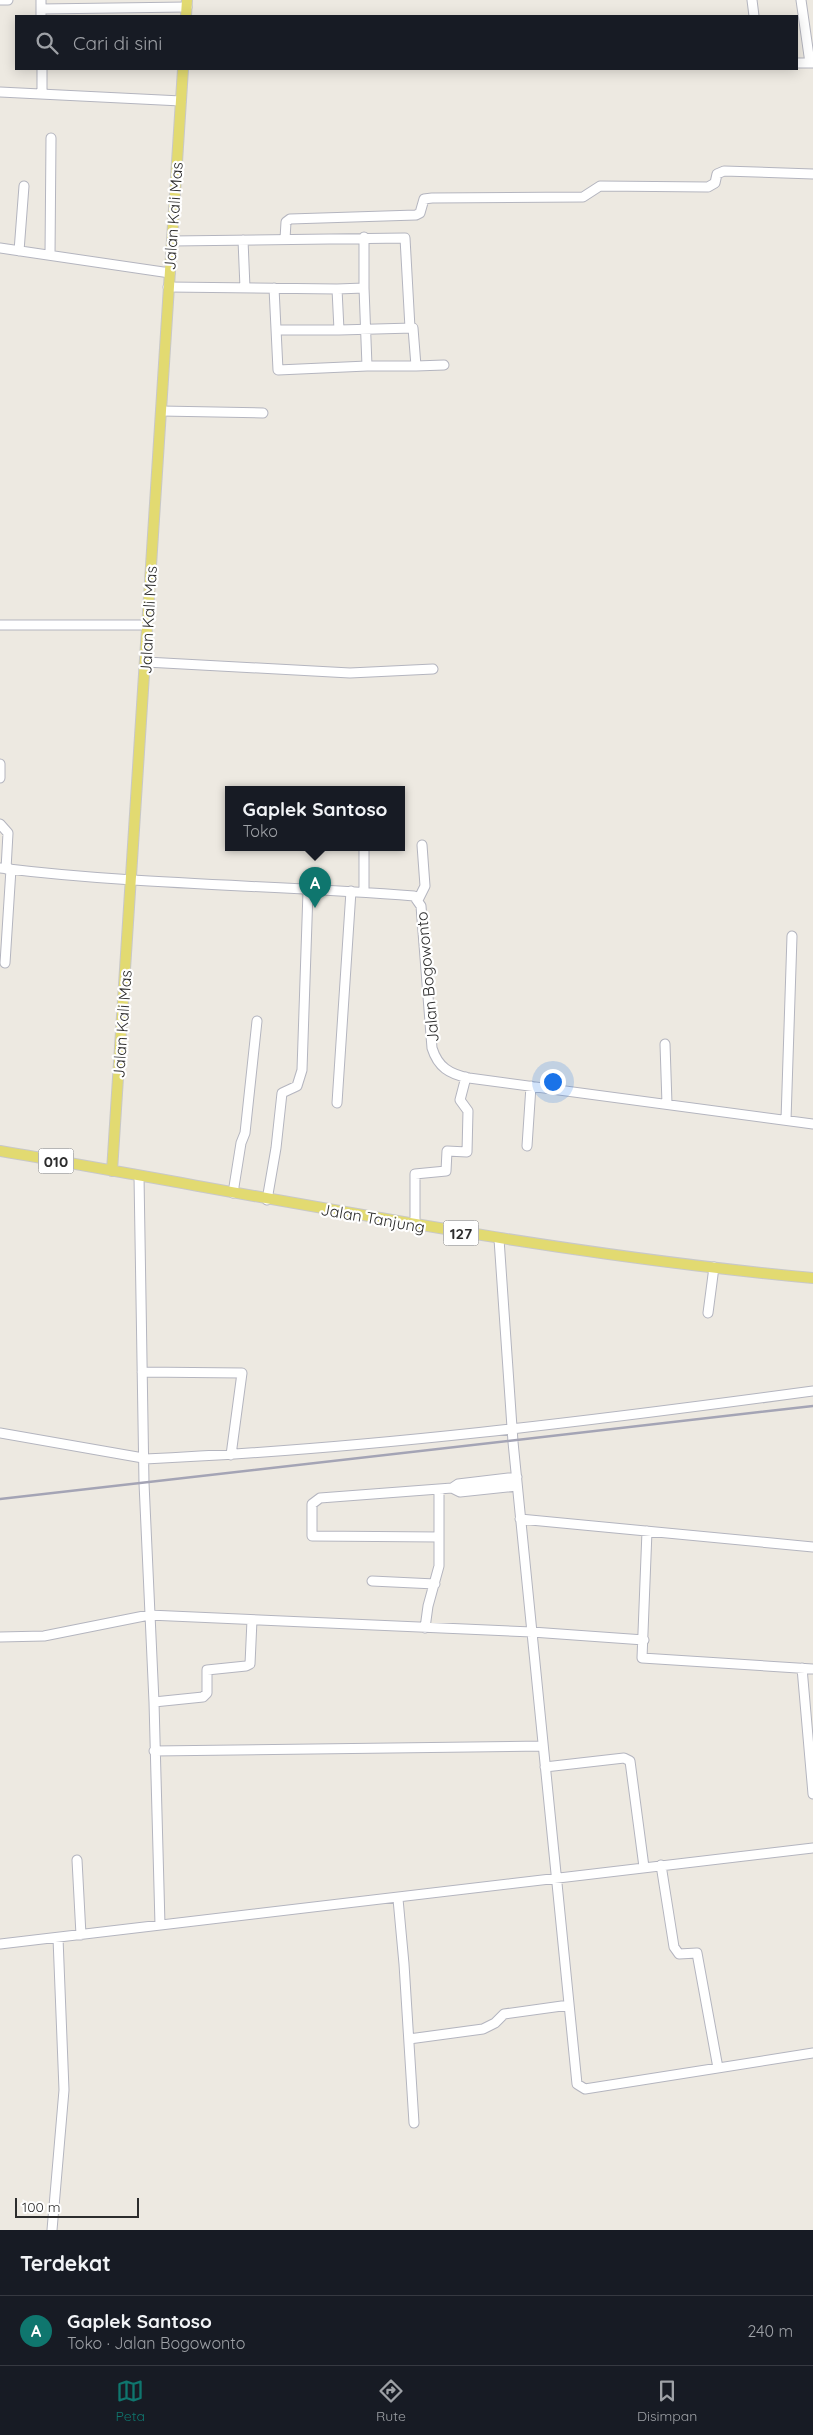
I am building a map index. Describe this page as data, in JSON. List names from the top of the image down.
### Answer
{
  "streets": {
    "main road": [
      "Jalan Kali Mas",
      "010",
      "Jalan Tanjung",
      "127"
    ],
    "street": ["Jalan Bogowonto"]
  },
  "crossings": [
    ["Jalan Kali Mas", "Jalan Bogowonto"],
    ["Jalan Kali Mas", "010"],
    ["Jalan Kali Mas", "Jalan Tanjung"],
    ["010", "Jalan Tanjung"]
  ],
  "scale_bar": "100 m",
  "page": {
    "search": "Cari di sini",
    "popup": ["Gaplek Santoso", "Toko"],
    "pins": "A",
    "scale": "100 m",
    "heading": "Terdekat",
    "list": [
      {
        "mark": "A",
        "name": "Gaplek Santoso",
        "note": "Toko · Jalan Bogowonto",
        "value": "240 m"
      }
    ],
    "nav": ["Peta", "Rute", "Disimpan"]
  }
}
